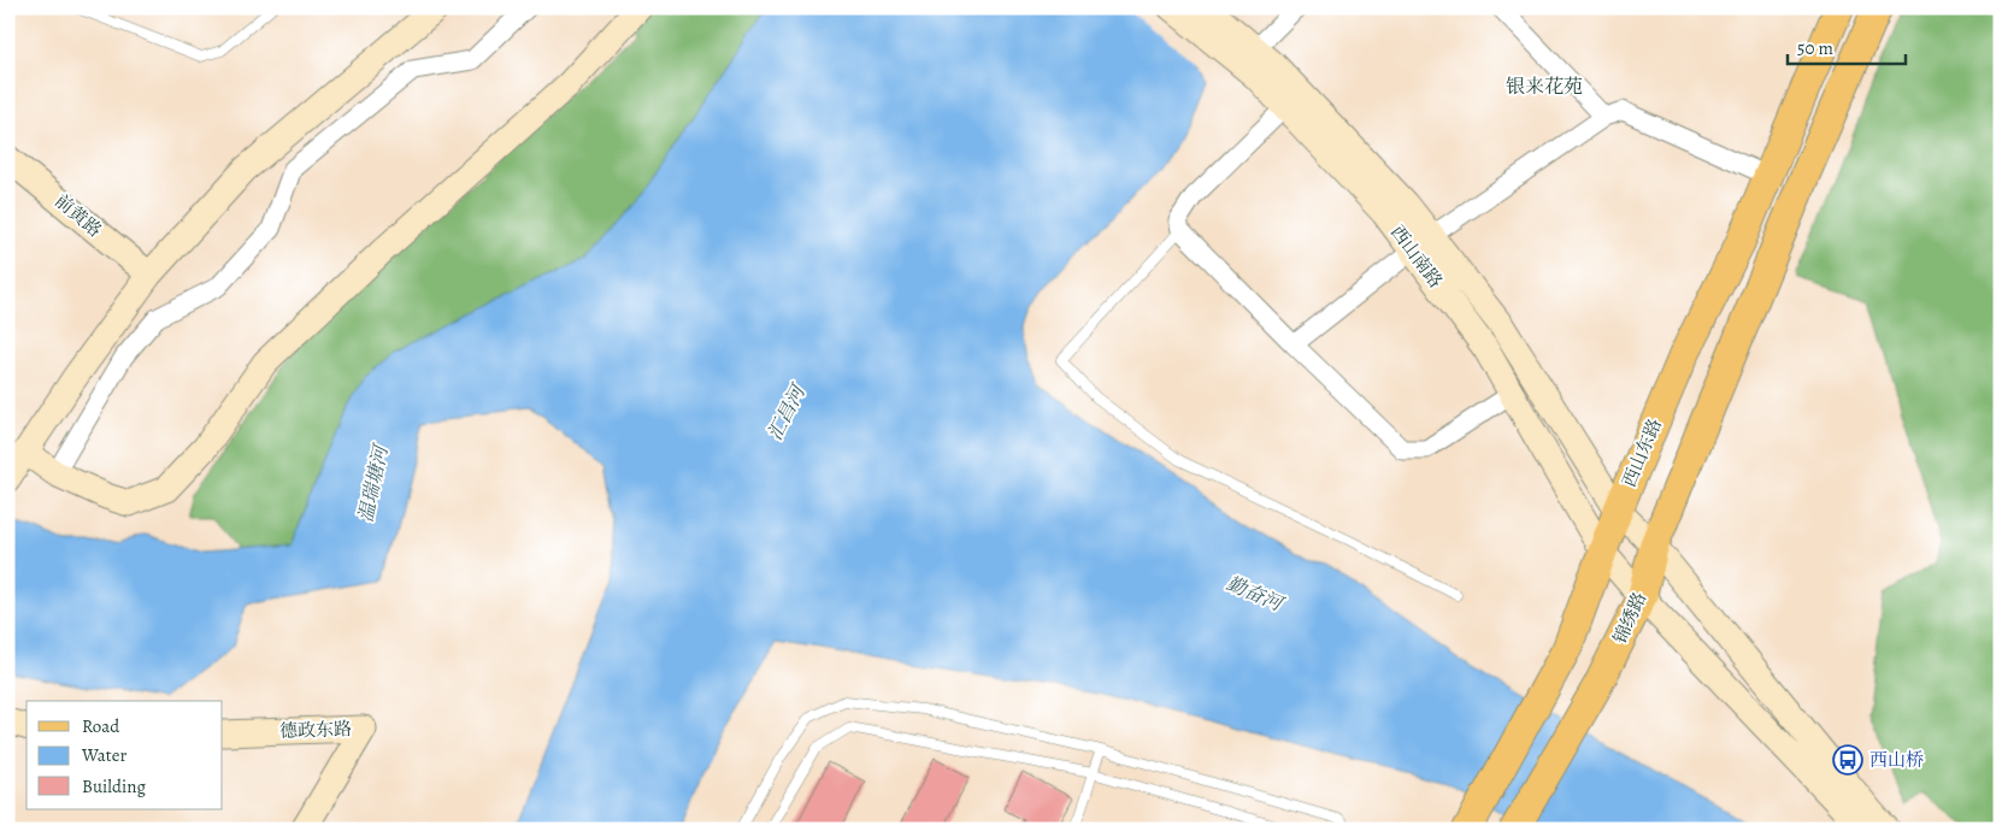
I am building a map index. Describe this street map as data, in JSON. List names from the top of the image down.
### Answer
{
  "streets": {
    "main road": [
      "前黄路",
      "西山南路",
      "西山东路",
      "锦绣路",
      "德政东路"
    ]
  },
  "crossings": [
    ["西山南路", "西山东路"],
    ["西山南路", "锦绣路"]
  ],
  "districts": ["银来花苑"],
  "water": ["汇昌河", "温瑞塘河", "勤奋河"],
  "places": {
    "bus stop": ["西山桥"]
  },
  "legend": ["Road", "Water", "Building"],
  "scale_bar": "50 m"
}
